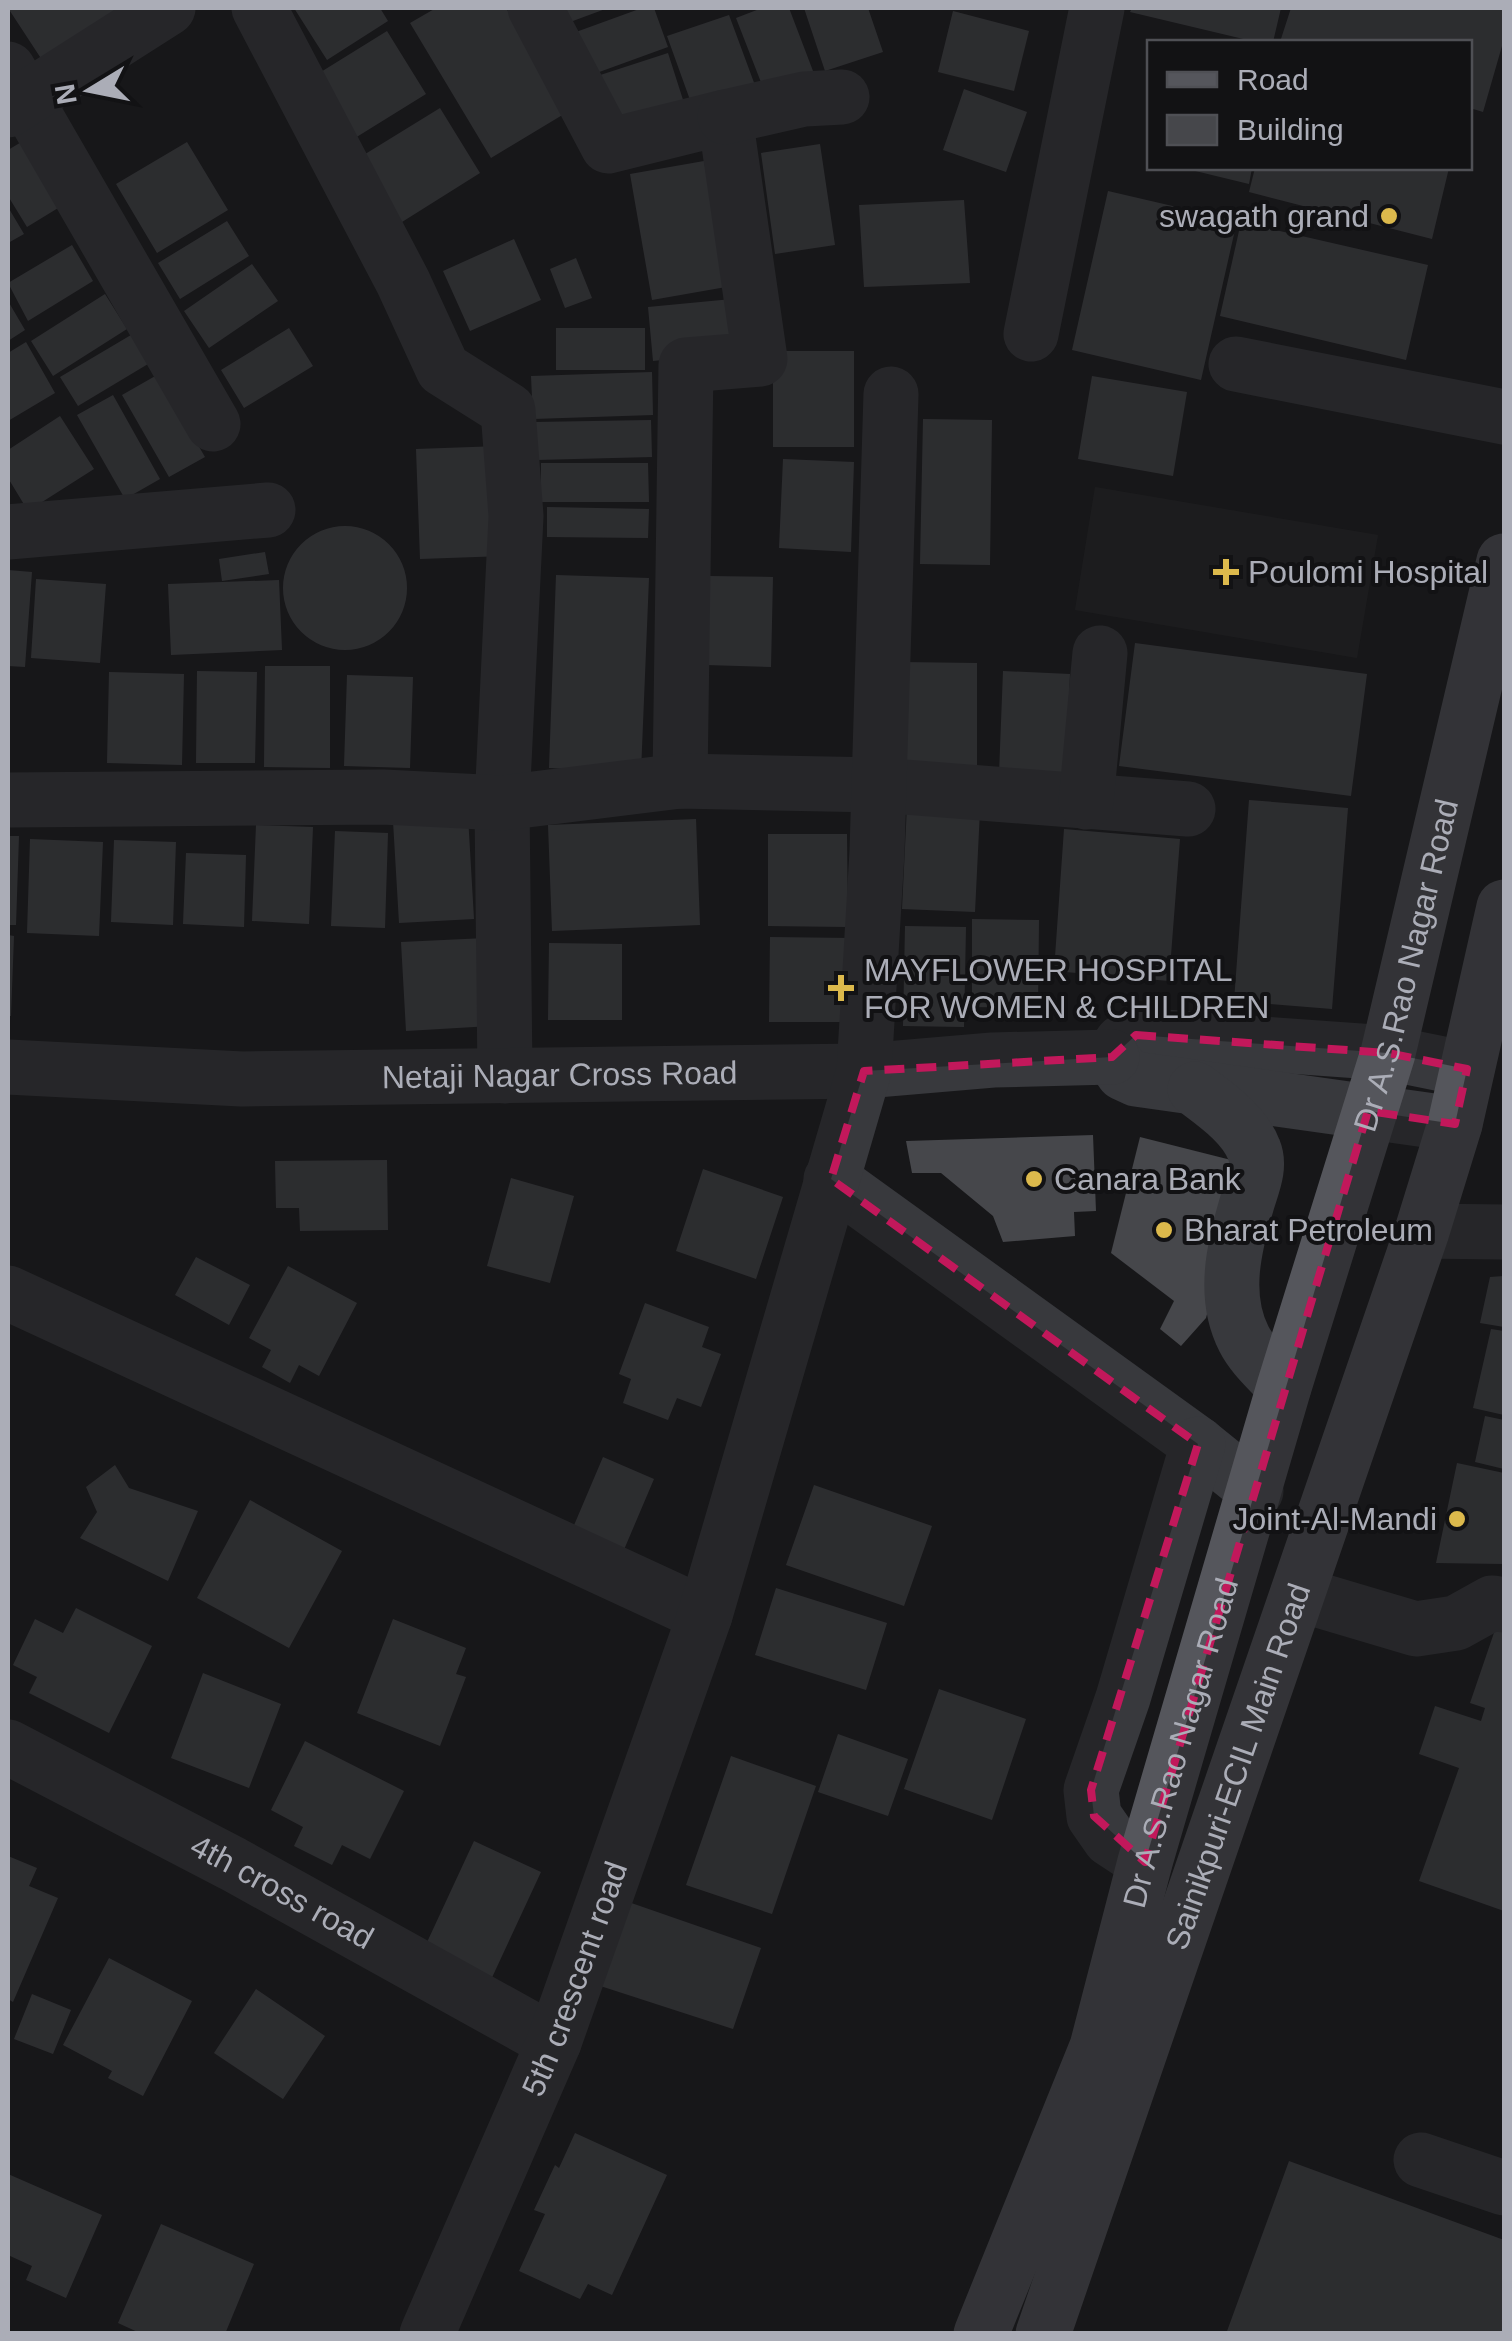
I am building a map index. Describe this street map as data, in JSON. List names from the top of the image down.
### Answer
{
  "streets": {
    "main road": ["Dr A.S.Rao Nagar Road", "Sainikpuri-ECIL Main Road"],
    "street": ["Netaji Nagar Cross Road", "4th cross road", "5th crescent road"]
  },
  "crossings": [
    ["Dr A.S.Rao Nagar Road", "Netaji Nagar Cross Road"],
    ["Netaji Nagar Cross Road", "Sainikpuri-ECIL Main Road"],
    ["Netaji Nagar Cross Road", "5th crescent road"],
    ["4th cross road", "5th crescent road"]
  ],
  "places": {
    "other": [
      "swagath grand",
      "Canara Bank",
      "Bharat Petroleum",
      "Joint-Al-Mandi"
    ],
    "health": ["Poulomi Hospital", "MAYFLOWER HOSPITAL FOR WOMEN & CHILDREN"]
  },
  "legend": ["Road", "Building"],
  "north": "left"
}
